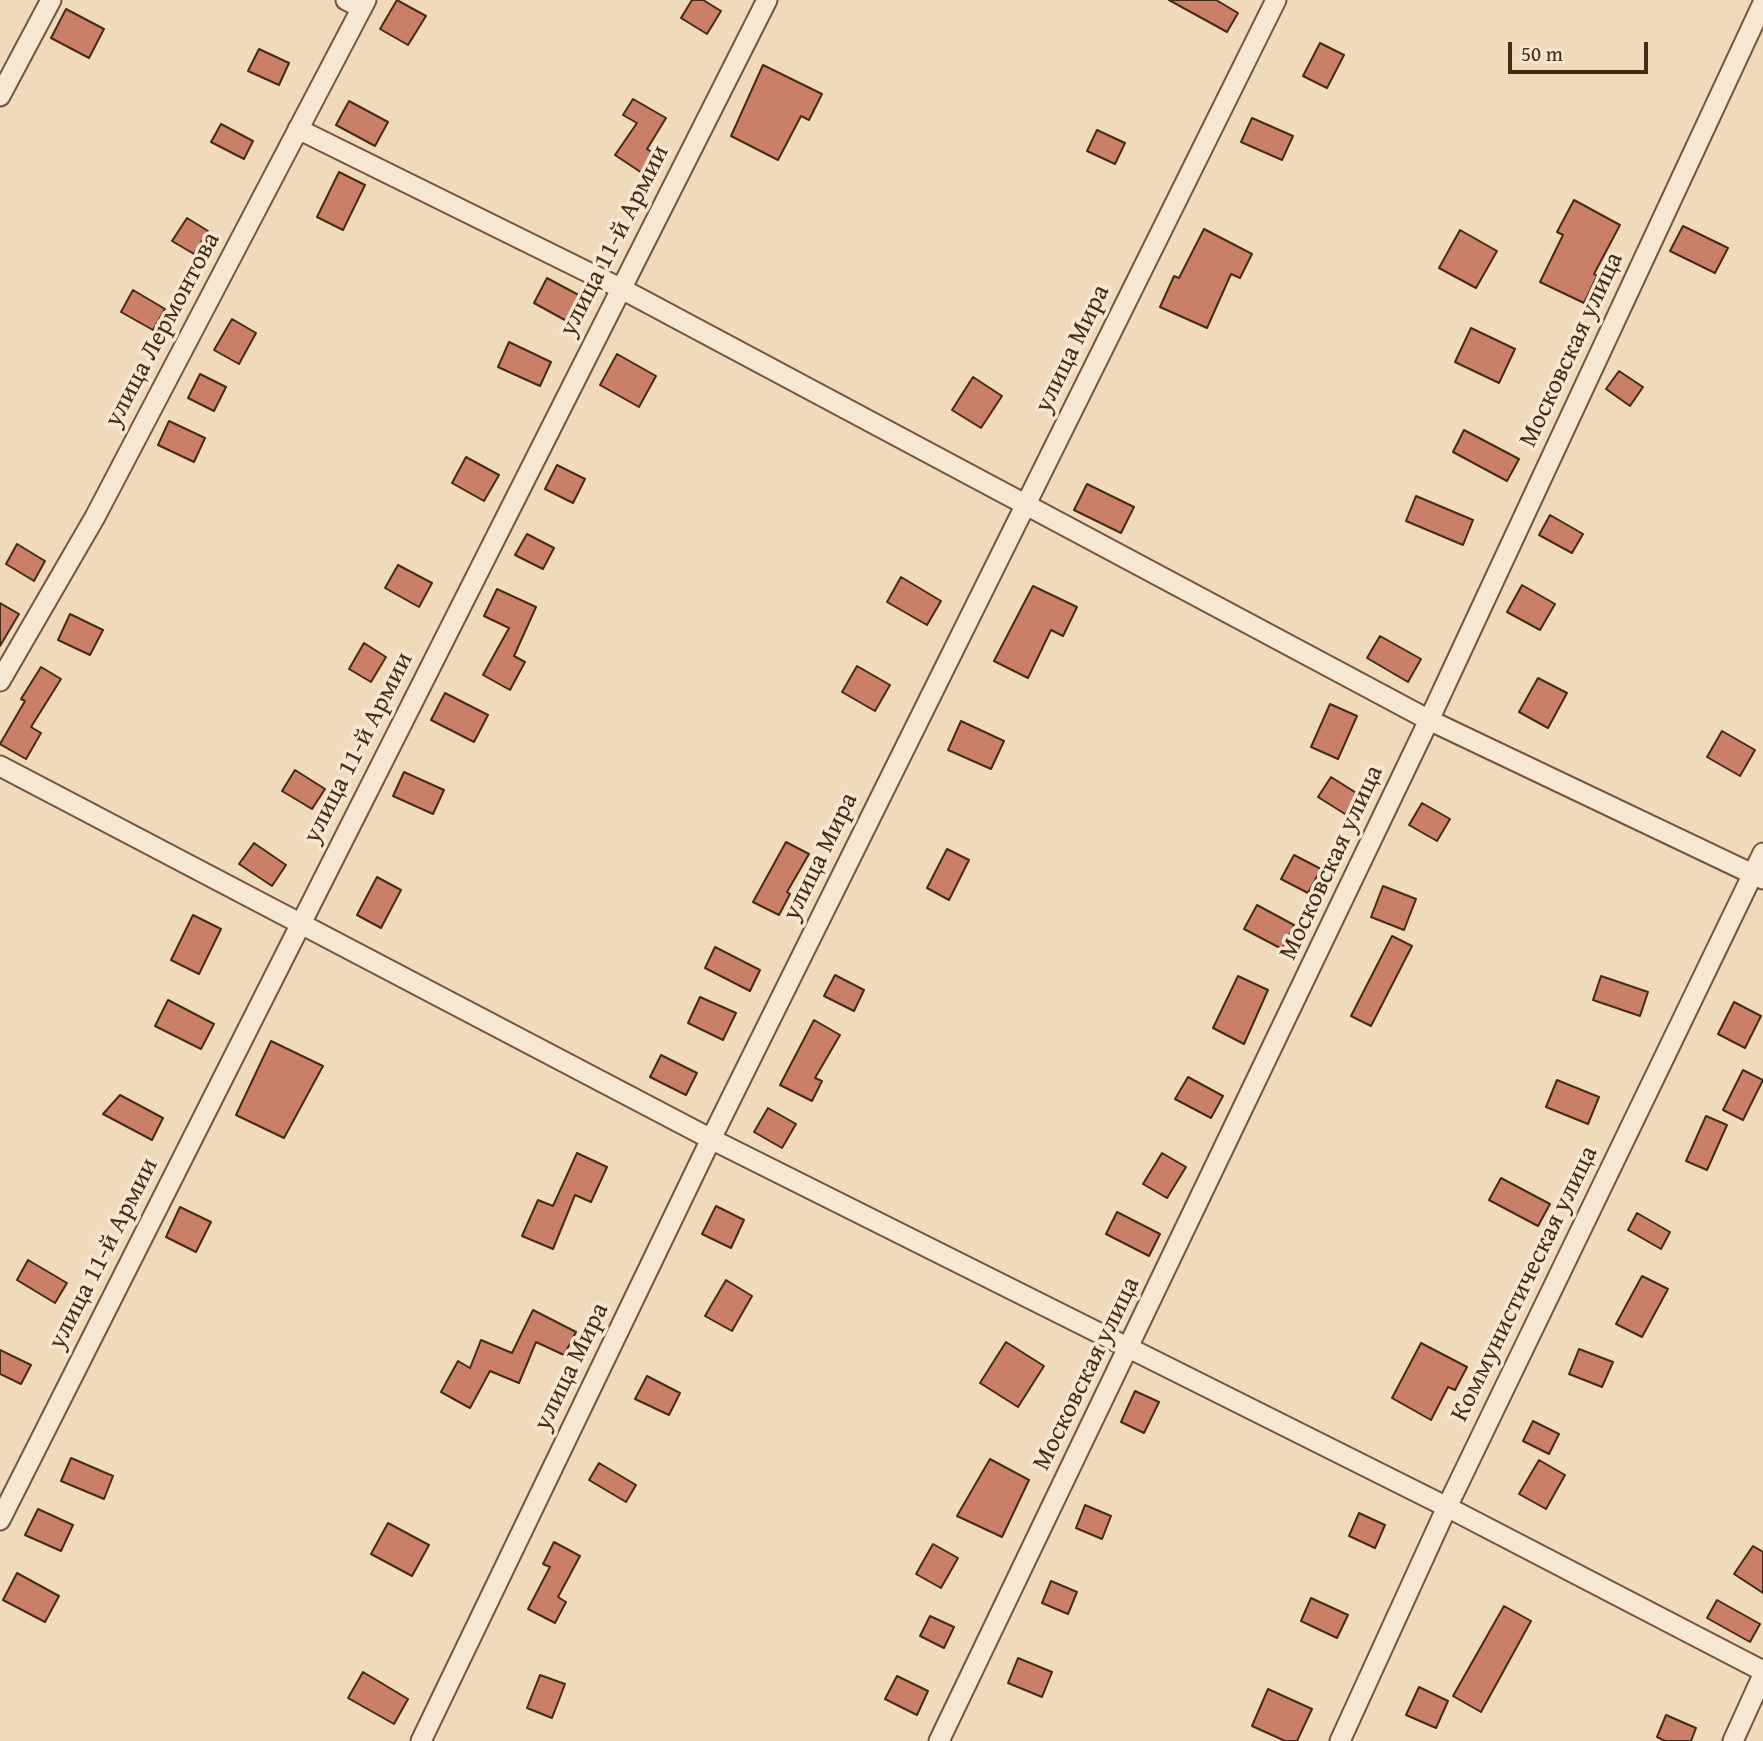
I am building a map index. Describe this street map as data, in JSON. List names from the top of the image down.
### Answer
{
  "streets": {
    "street": [
      "улица 11-й Армии",
      "улица Лермонтова",
      "улица Мира",
      "Московская улица",
      "Коммунистическая улица"
    ]
  },
  "scale_bar": "50 m"
}
